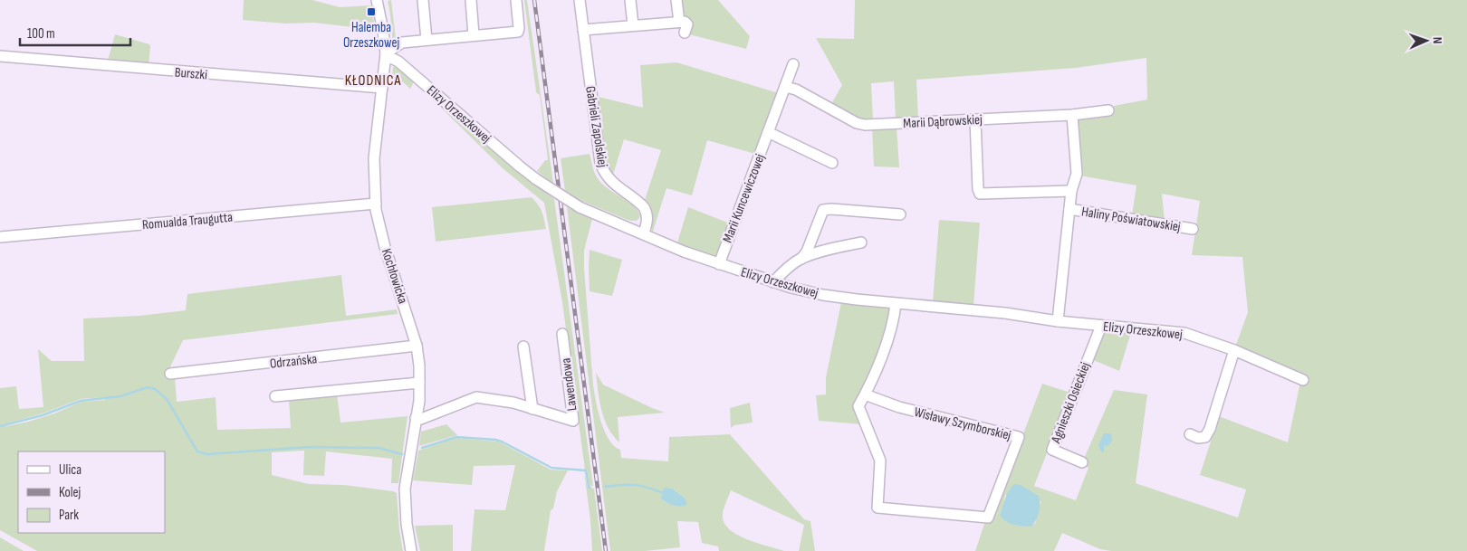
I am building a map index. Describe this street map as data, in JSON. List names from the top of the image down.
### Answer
{
  "streets": {
    "street": [
      "Burszki",
      "Elizy Orzeszkowej",
      "Marii Dąbrowskiej",
      "Gabrieli Zapolskiej",
      "Marii Kuncewiczowej",
      "Haliny Poświatowskiej",
      "Romualda Traugutta",
      "Kochłowicka",
      "Odrzańska",
      "Lawendowa",
      "Agnieszki Osieckiej",
      "Wisławy Szymborskiej"
    ]
  },
  "crossings": [
    ["Burszki", "Kochłowicka"],
    ["Elizy Orzeszkowej", "Gabrieli Zapolskiej"],
    ["Elizy Orzeszkowej", "Marii Kuncewiczowej"],
    ["Elizy Orzeszkowej", "Haliny Poświatowskiej"],
    ["Elizy Orzeszkowej", "Kochłowicka"],
    ["Elizy Orzeszkowej", "Agnieszki Osieckiej"],
    ["Elizy Orzeszkowej", "Wisławy Szymborskiej"],
    ["Marii Dąbrowskiej", "Marii Kuncewiczowej"],
    ["Marii Dąbrowskiej", "Haliny Poświatowskiej"],
    ["Romualda Traugutta", "Kochłowicka"],
    ["Kochłowicka", "Odrzańska"],
    ["Kochłowicka", "Lawendowa"]
  ],
  "districts": ["KŁODNICA"],
  "places": {
    "transit": ["Halemba Orzeszkowej"]
  },
  "legend": ["Ulica", "Kolej", "Park"],
  "scale_bar": "100 m",
  "north": "right"
}
